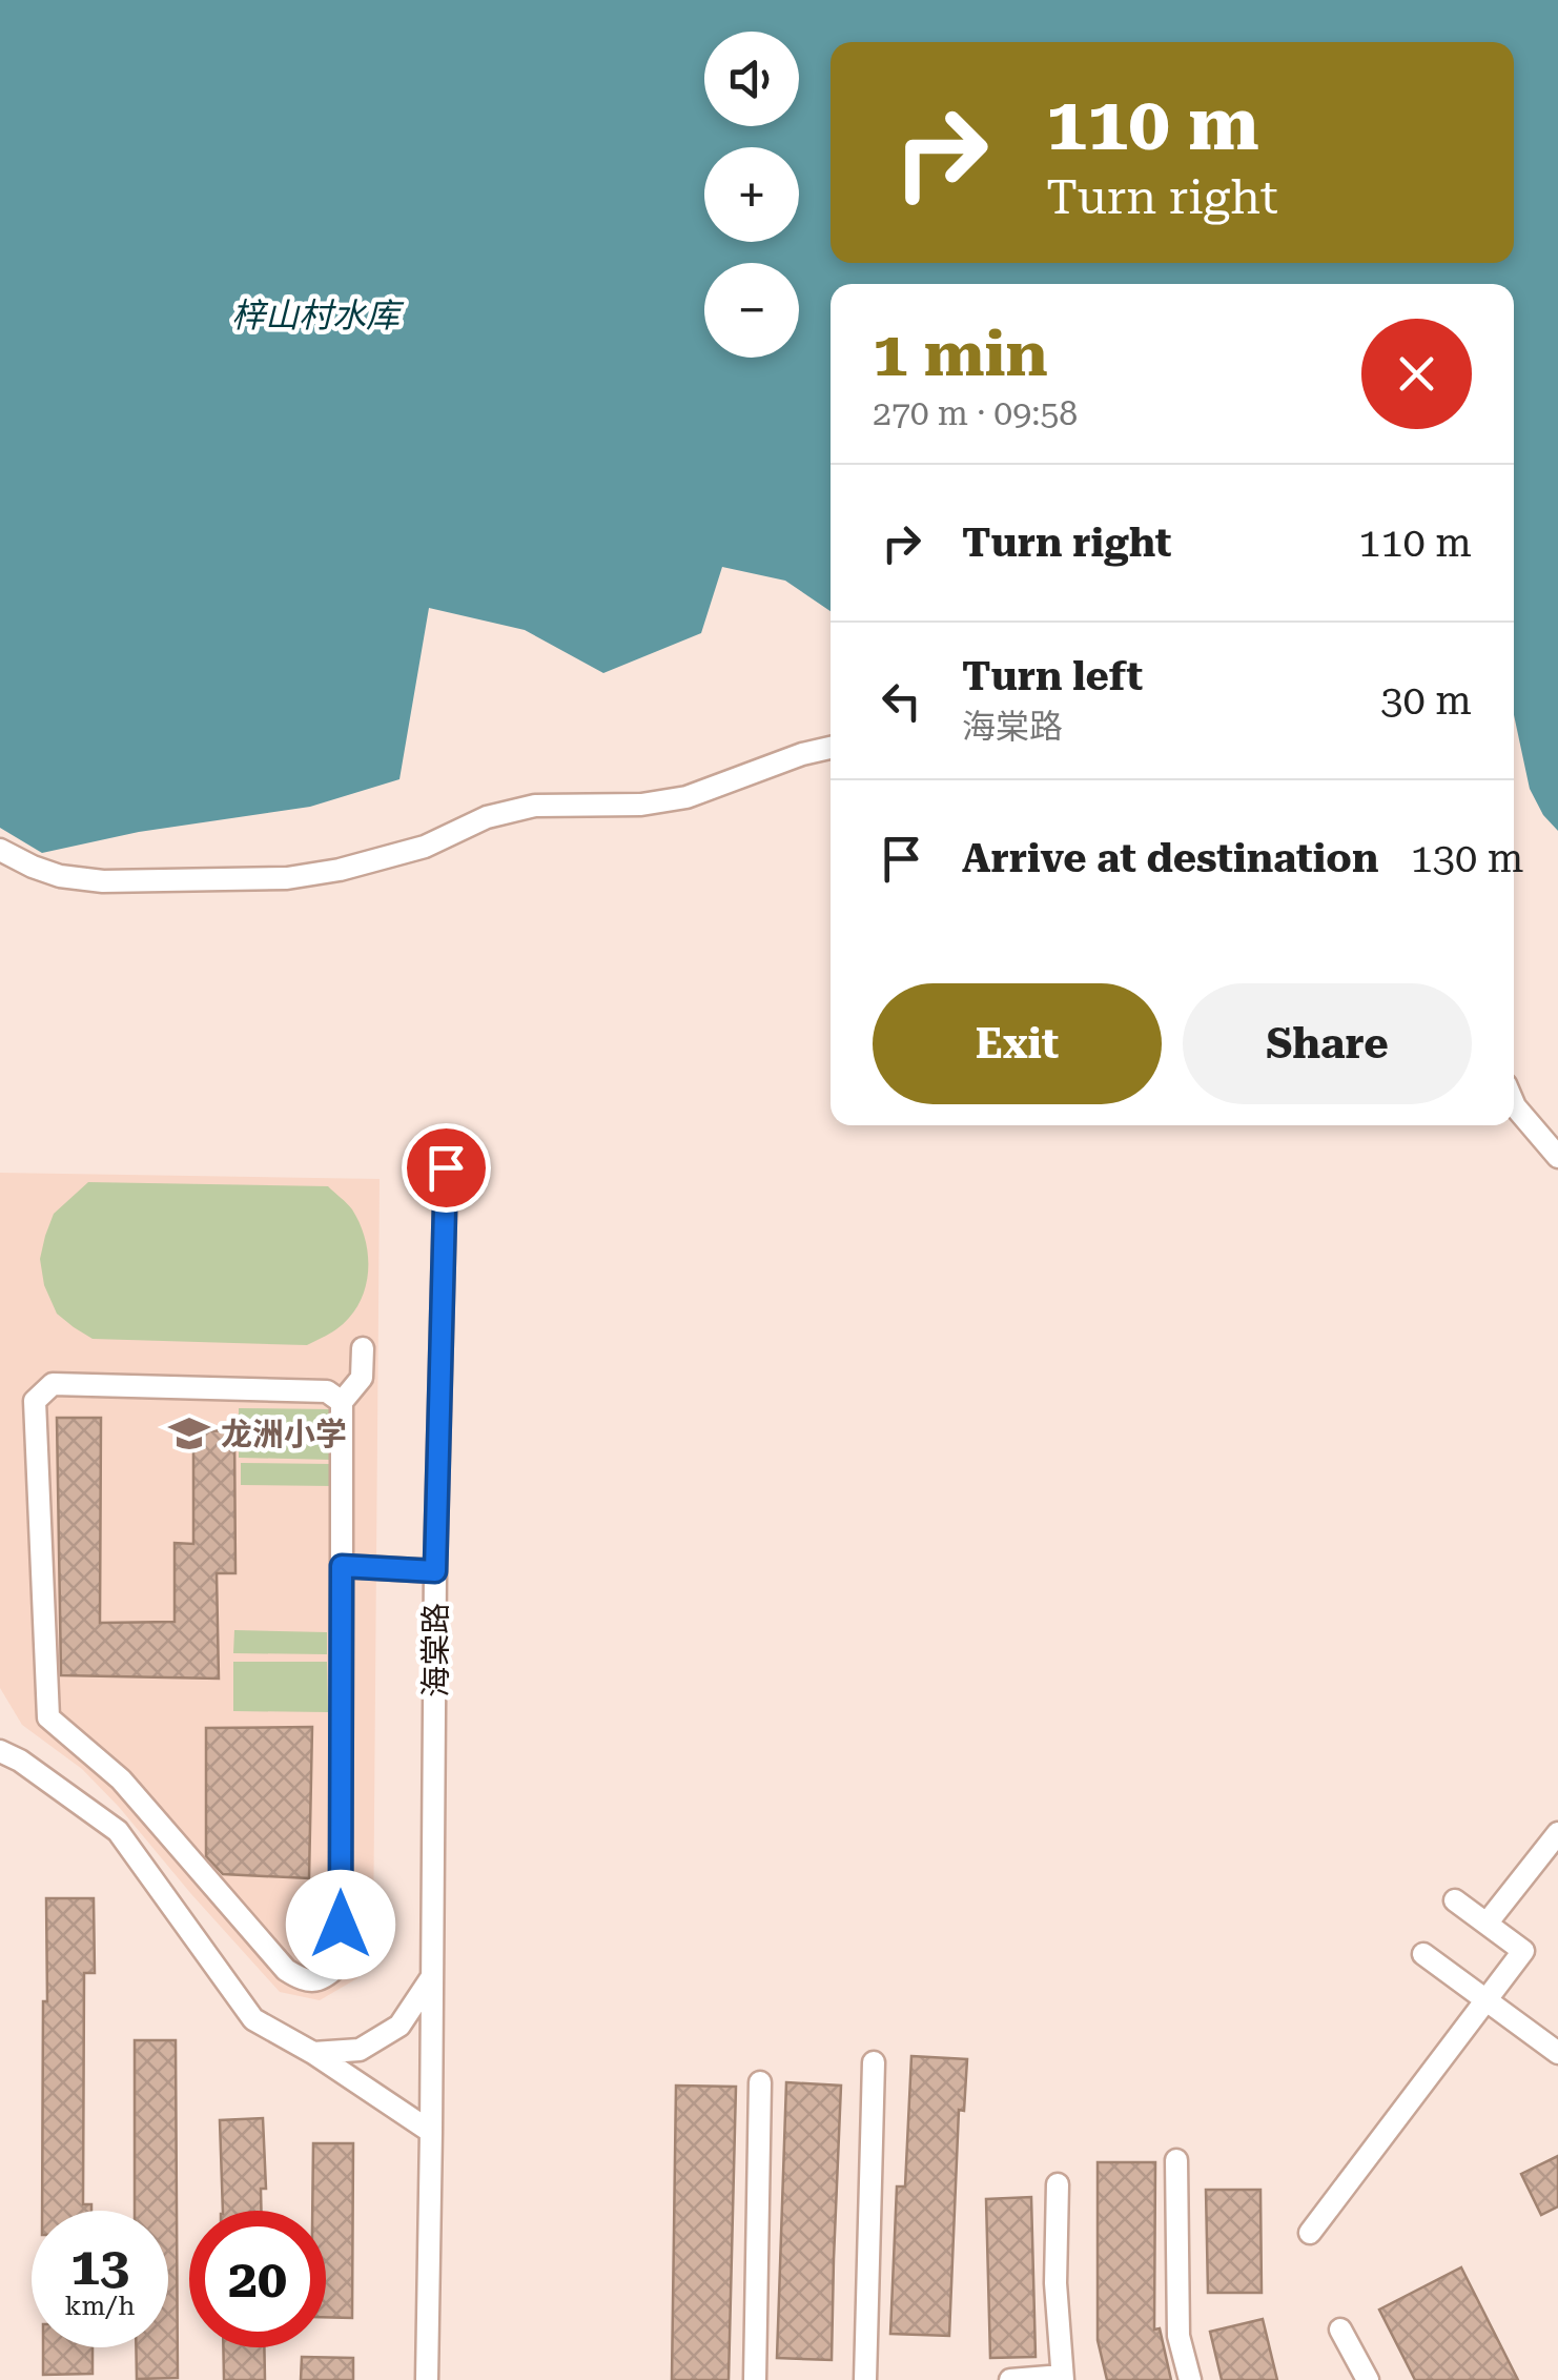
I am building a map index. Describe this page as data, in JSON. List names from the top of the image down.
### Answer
{
  "streets": {
    "street": ["海棠路"]
  },
  "water": ["梓山村水库"],
  "places": {
    "school or university": ["龙洲小学"]
  },
  "page": {
    "map_buttons": ["+", "−"],
    "turn": ["110 m", "Turn right"],
    "heading": ["1 min", "270 m · 09:58"],
    "list": [
      {
        "name": "Turn right",
        "value": "110 m"
      },
      {
        "name": "Turn left",
        "note": "海棠路",
        "value": "30 m"
      },
      {
        "name": "Arrive at destination",
        "value": "130 m"
      }
    ],
    "buttons": ["Exit", "Share"],
    "speed": "13 km/h",
    "limit": "20"
  }
}
